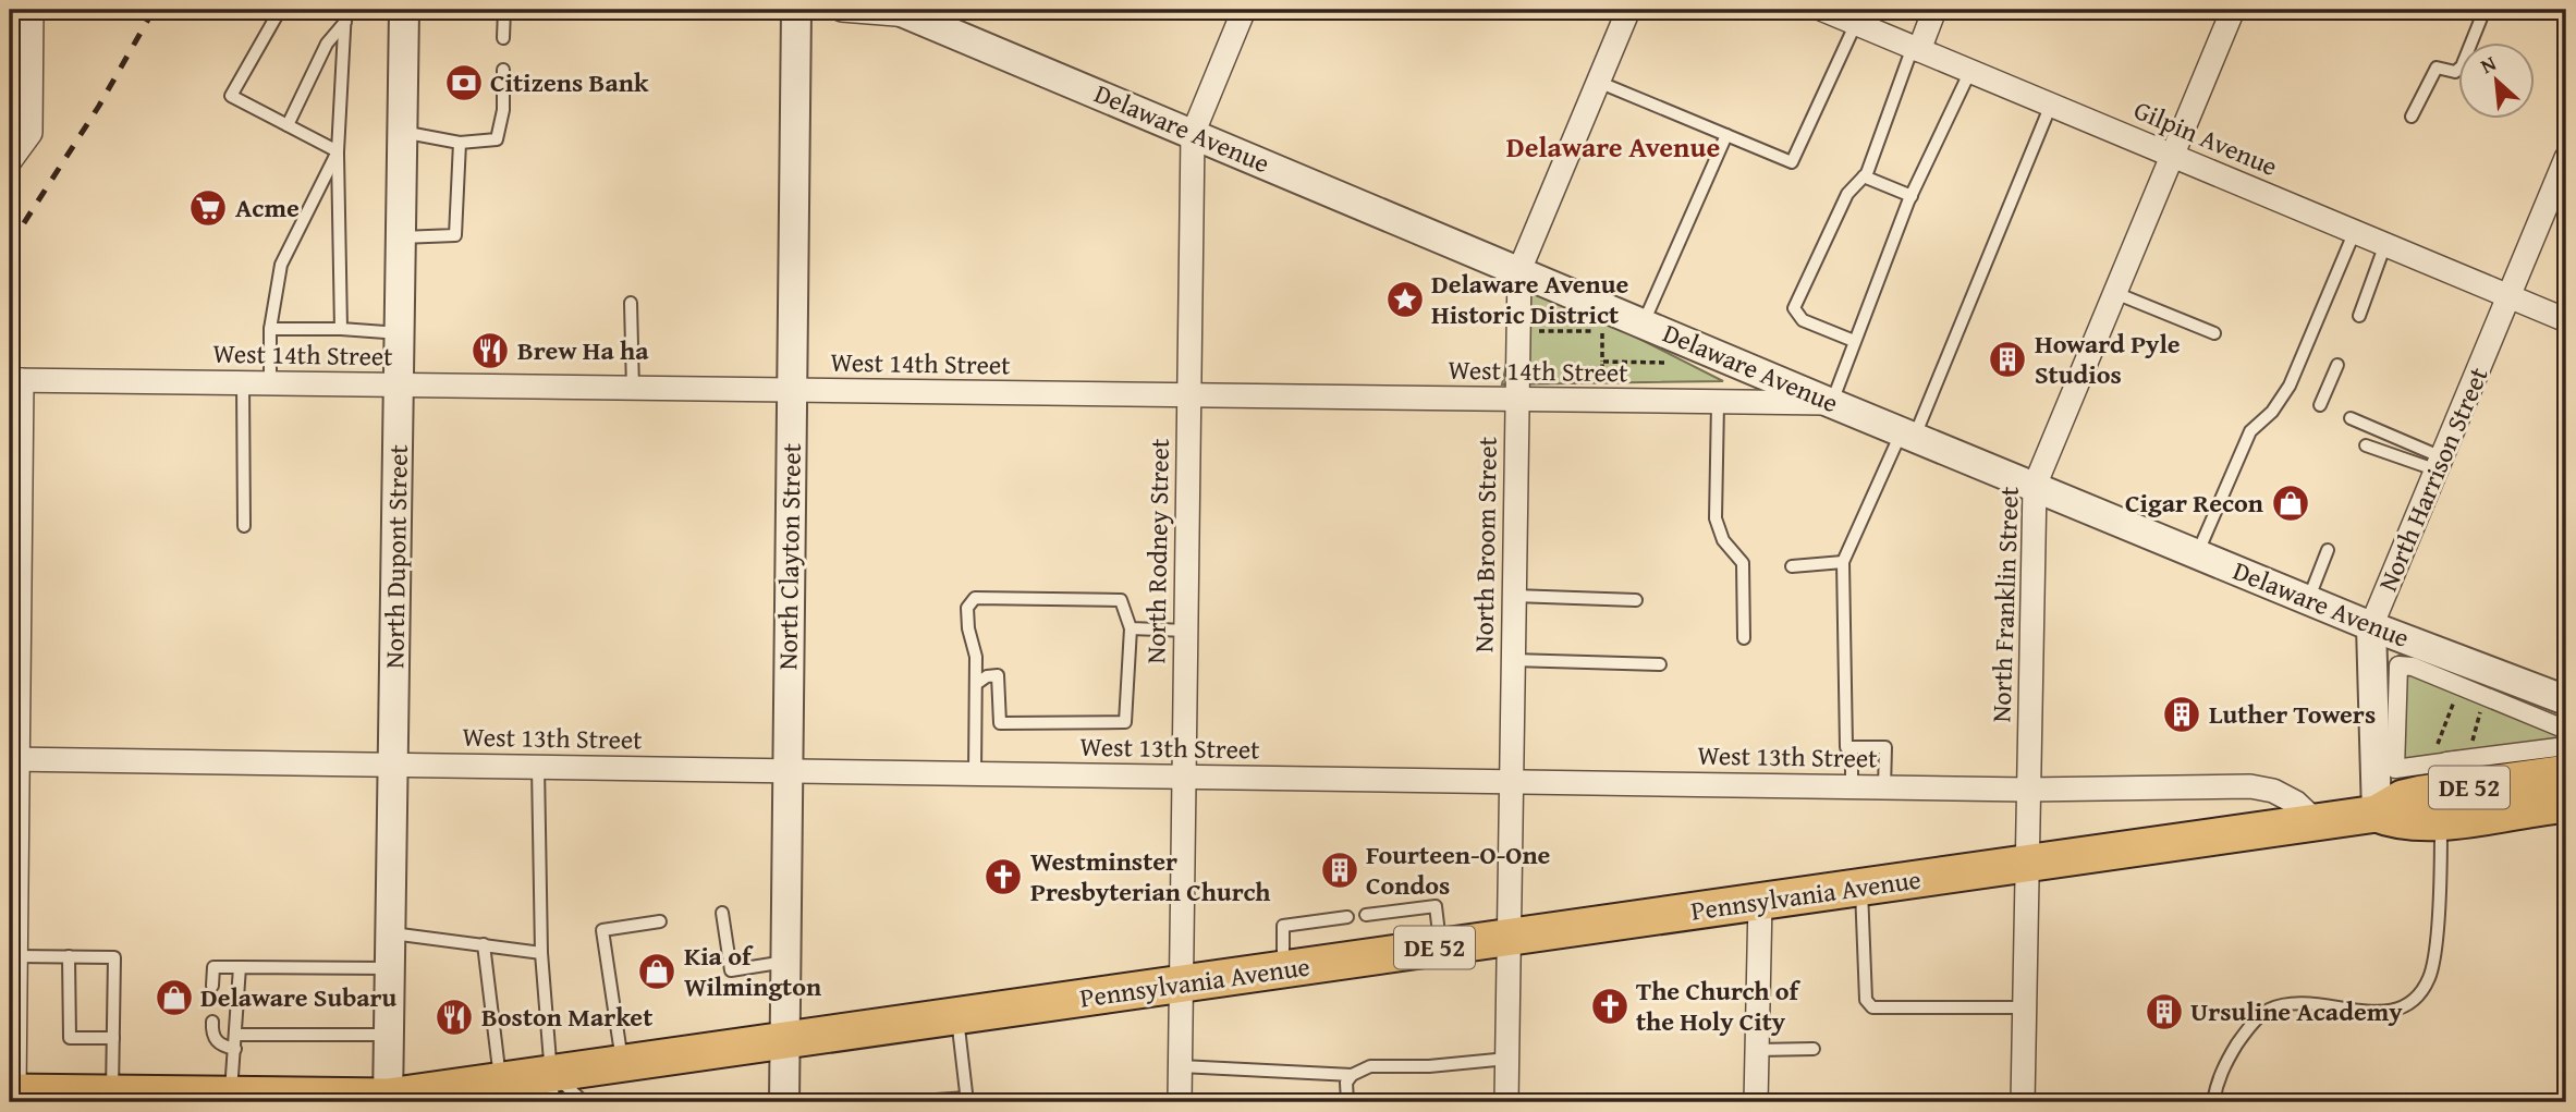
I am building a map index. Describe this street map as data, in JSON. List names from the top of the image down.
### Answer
{
  "streets": {
    "main road": ["DE 52", "Pennsylvania Avenue"],
    "street": [
      "Delaware Avenue",
      "Gilpin Avenue",
      "West 14th Street",
      "North Harrison Street",
      "North Broom Street",
      "North Rodney Street",
      "North Dupont Street",
      "North Clayton Street",
      "North Franklin Street",
      "West 13th Street"
    ]
  },
  "crossings": [
    ["Delaware Avenue", "West 14th Street"],
    ["Delaware Avenue", "North Harrison Street"],
    ["Delaware Avenue", "North Broom Street"],
    ["Delaware Avenue", "North Rodney Street"],
    ["Delaware Avenue", "North Franklin Street"],
    ["Gilpin Avenue", "North Harrison Street"],
    ["Gilpin Avenue", "North Franklin Street"],
    ["West 14th Street", "North Broom Street"],
    ["West 14th Street", "North Rodney Street"],
    ["West 14th Street", "North Dupont Street"],
    ["West 14th Street", "North Clayton Street"],
    ["North Harrison Street", "Pennsylvania Avenue"],
    ["North Broom Street", "West 13th Street"],
    ["North Broom Street", "Pennsylvania Avenue"],
    ["North Rodney Street", "West 13th Street"],
    ["North Rodney Street", "Pennsylvania Avenue"],
    ["North Dupont Street", "West 13th Street"],
    ["North Dupont Street", "Pennsylvania Avenue"],
    ["North Clayton Street", "West 13th Street"],
    ["North Clayton Street", "Pennsylvania Avenue"],
    ["North Franklin Street", "West 13th Street"],
    ["North Franklin Street", "Pennsylvania Avenue"],
    ["West 13th Street", "Pennsylvania Avenue"]
  ],
  "districts": ["Delaware Avenue"],
  "places": {
    "bank": ["Citizens Bank"],
    "supermarket": ["Acme"],
    "place": ["Delaware Avenue Historic District"],
    "restaurant": ["Brew Ha ha", "Boston Market"],
    "building": [
      "Howard Pyle Studios",
      "Luther Towers",
      "Fourteen-O-One Condos",
      "Ursuline Academy"
    ],
    "shop": ["Cigar Recon", "Kia of Wilmington", "Delaware Subaru"],
    "church": ["Westminster Presbyterian Church", "The Church of the Holy City"]
  },
  "north": "top left"
}
